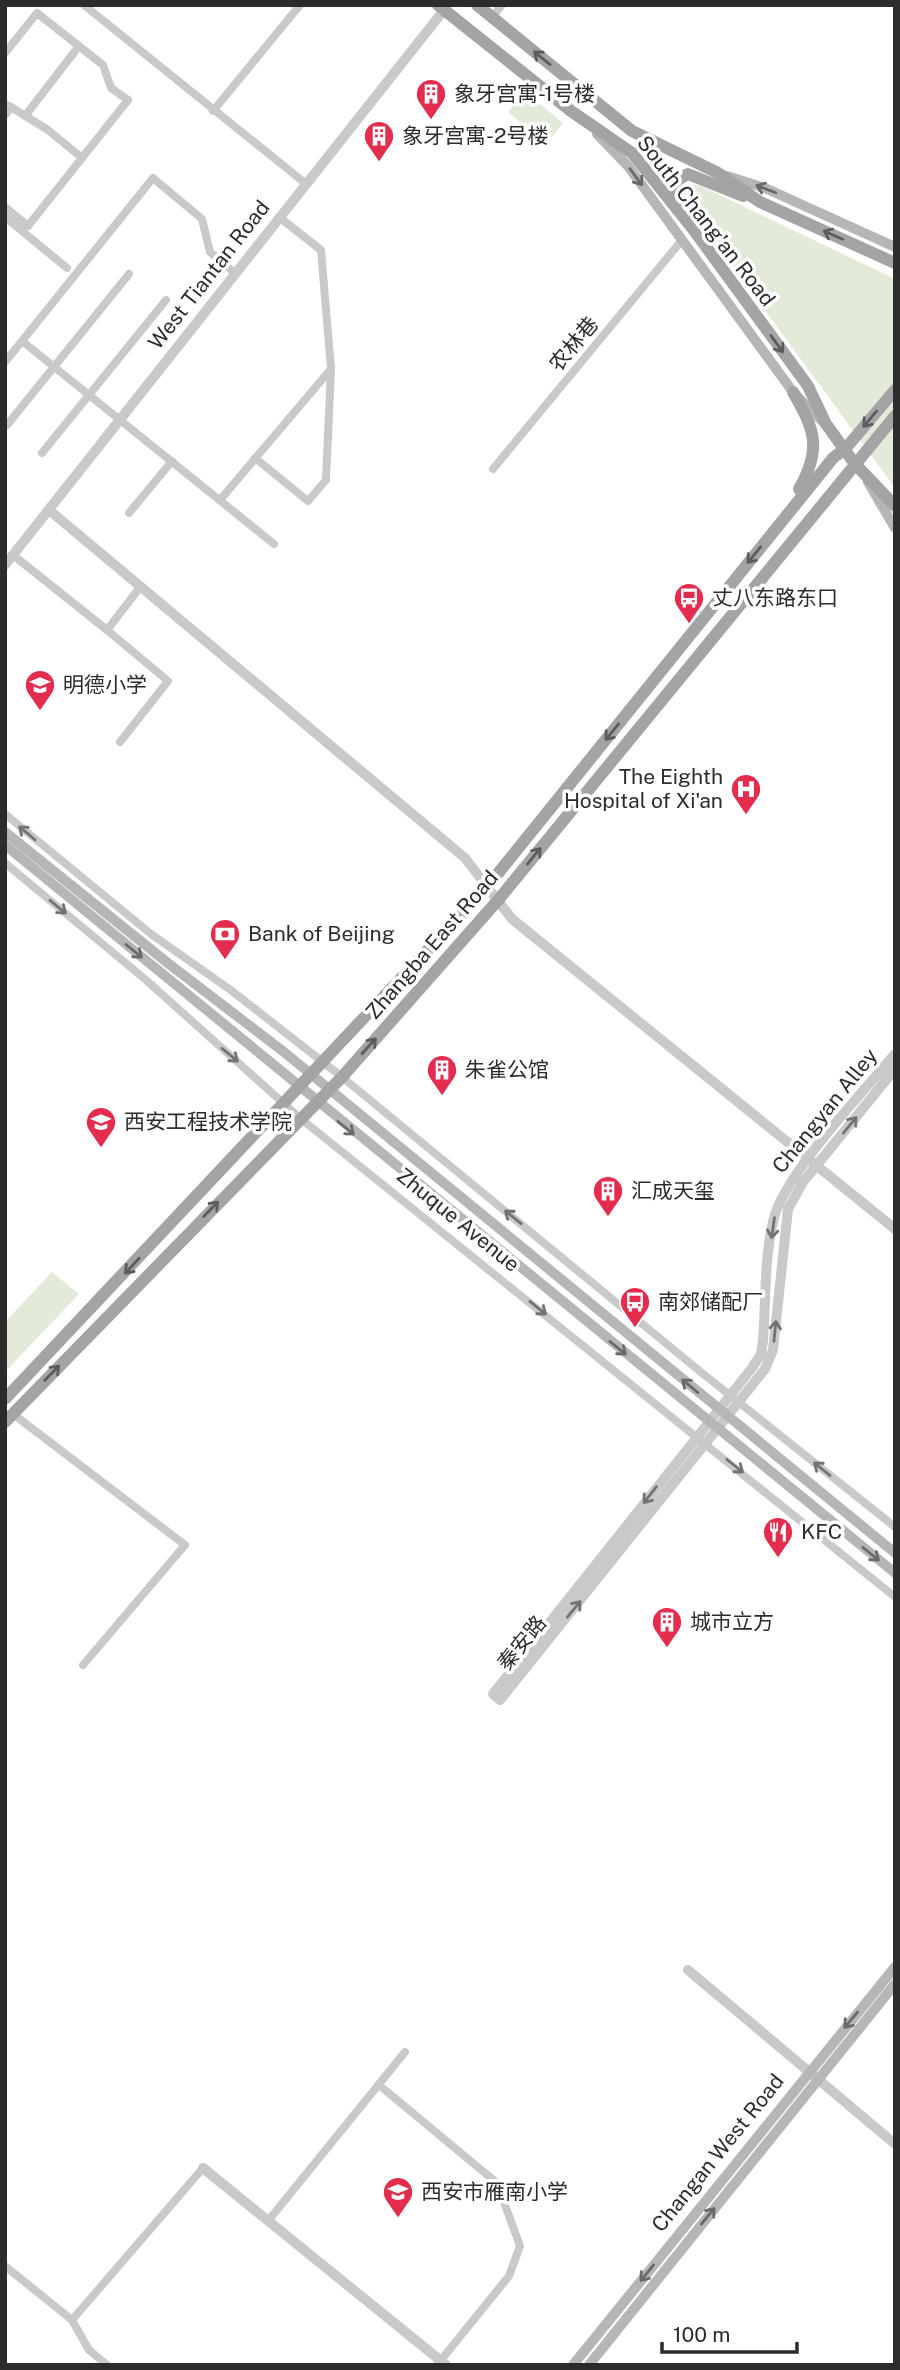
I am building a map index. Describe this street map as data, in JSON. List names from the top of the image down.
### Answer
{
  "streets": {
    "main road": [
      "South Chang'an Road",
      "Zhangba East Road",
      "Zhuque Avenue",
      "Changan West Road"
    ],
    "street": [
      "West Tiantan Road",
      "农林巷",
      "Changyan Alley",
      "秦安路"
    ]
  },
  "crossings": [
    ["South Chang'an Road", "West Tiantan Road"],
    ["South Chang'an Road", "Zhangba East Road"],
    ["Zhangba East Road", "Zhuque Avenue"],
    ["Changyan Alley", "Zhuque Avenue"],
    ["Changyan Alley", "秦安路"],
    ["Zhuque Avenue", "秦安路"]
  ],
  "places": {
    "building": [
      "象牙宫寓-1号楼",
      "象牙宫寓-2号楼",
      "朱雀公馆",
      "汇成天玺",
      "城市立方"
    ],
    "bus stop": ["丈八东路东口", "南郊储配厂"],
    "school or university": ["明德小学", "西安工程技术学院", "西安市雁南小学"],
    "hospital": ["The Eighth Hospital of Xi'an"],
    "bank": ["Bank of Beijing"],
    "restaurant": ["KFC"]
  },
  "scale_bar": "100 m"
}
